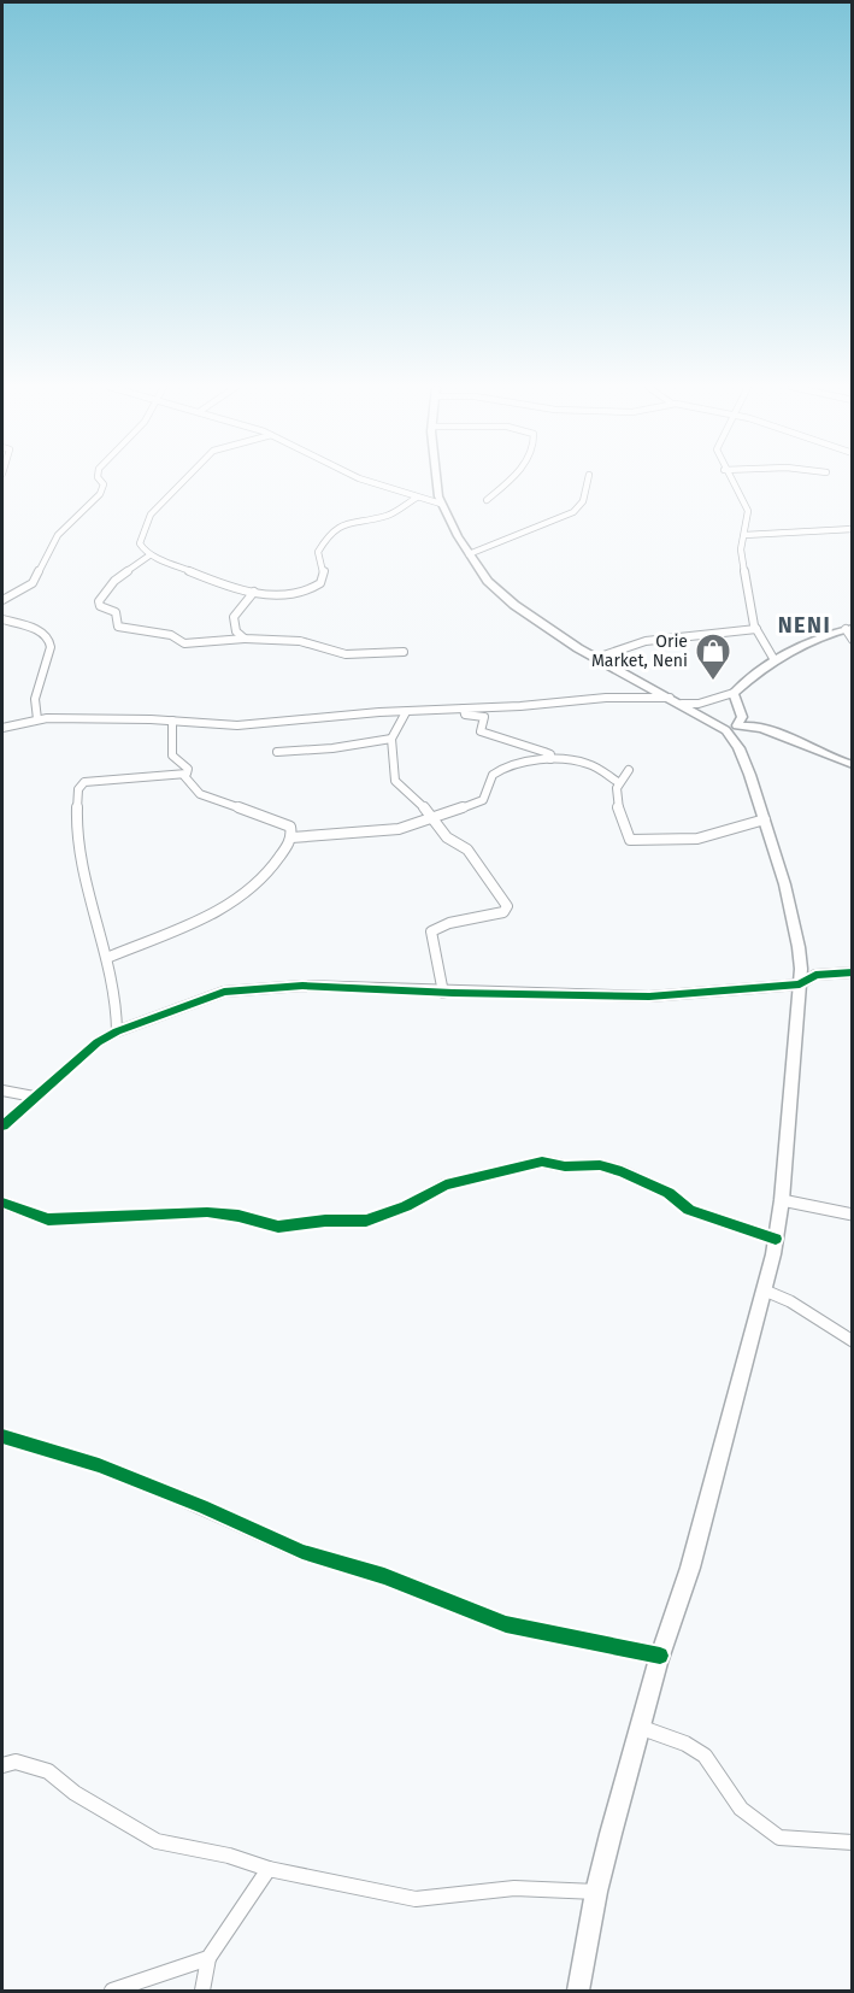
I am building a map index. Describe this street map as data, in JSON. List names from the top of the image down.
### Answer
{
  "districts": ["NENI"],
  "places": {
    "shop": ["Orie Market, Neni"]
  }
}
